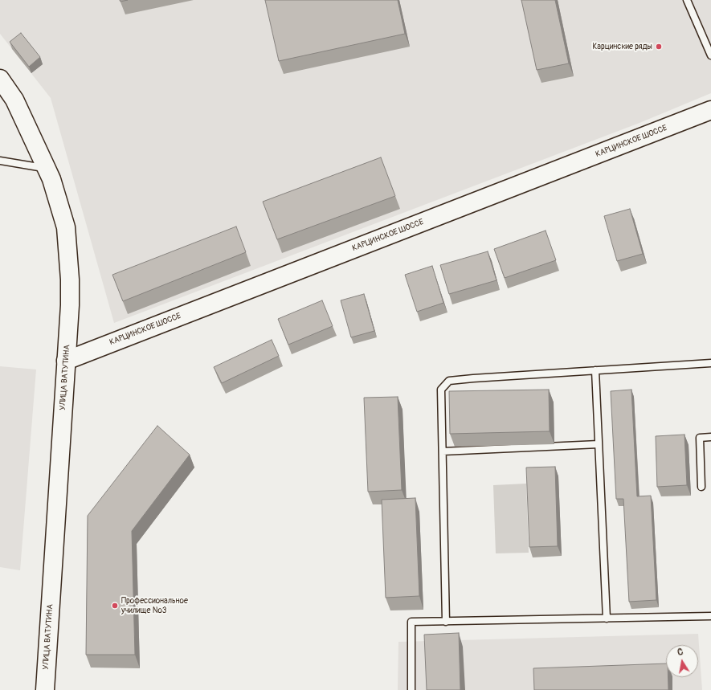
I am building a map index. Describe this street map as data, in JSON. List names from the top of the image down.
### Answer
{
  "streets": {
    "main road": ["КАРЦИНСКОЕ ШОССЕ", "УЛИЦА ВАТУТИНА"]
  },
  "crossings": [
    ["КАРЦИНСКОЕ ШОССЕ", "УЛИЦА ВАТУТИНА"]
  ],
  "places": ["Карцинские ряды", "Профессиональное училище №3"],
  "north": "top"
}
